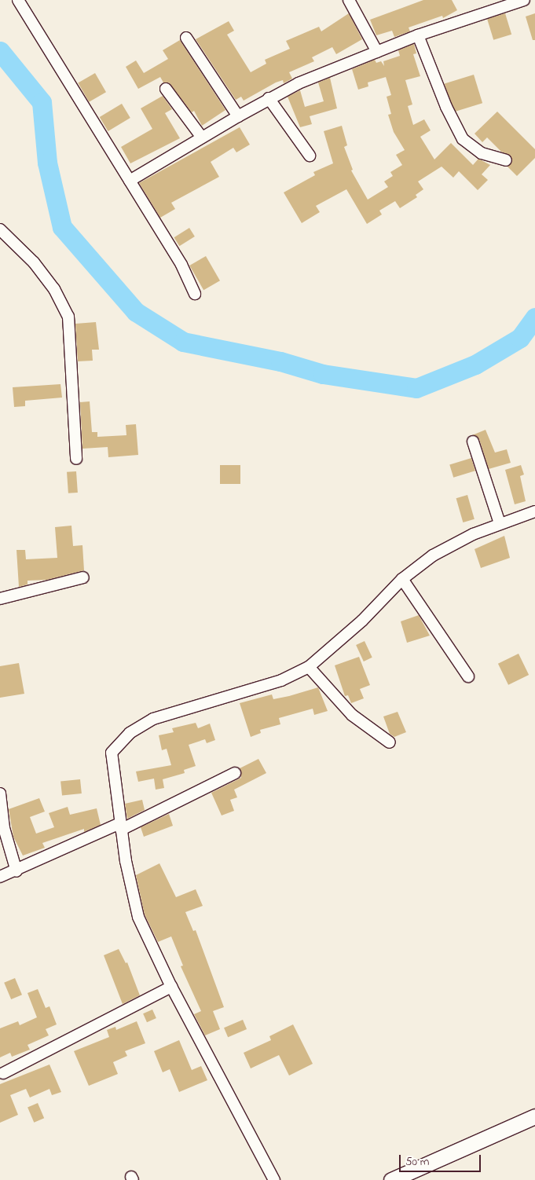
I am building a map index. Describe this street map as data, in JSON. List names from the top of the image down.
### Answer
{
  "scale_bar": "50 m"
}
